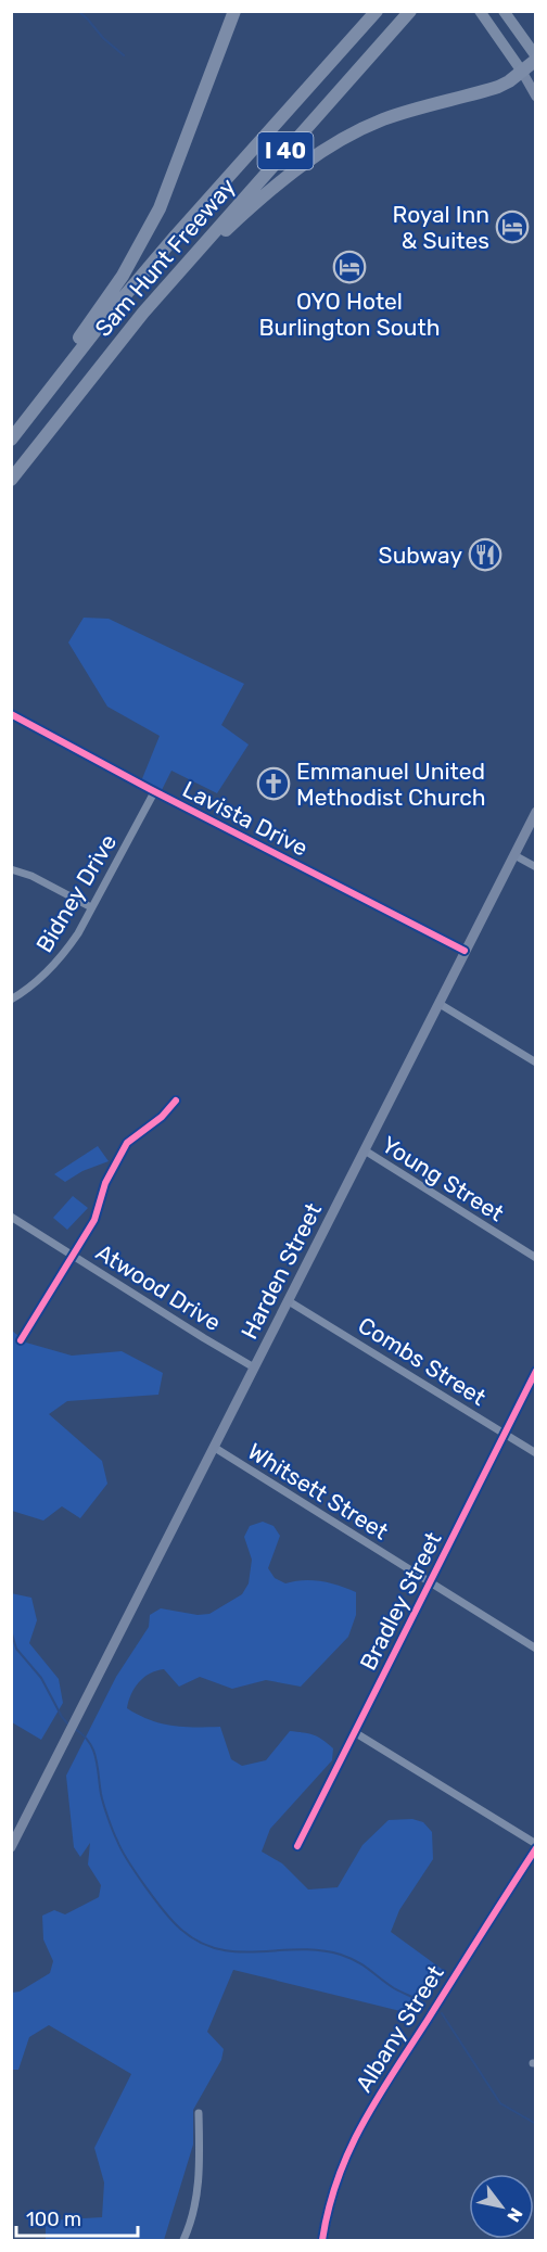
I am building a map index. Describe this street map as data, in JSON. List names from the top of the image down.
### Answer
{
  "streets": {
    "highway": ["I 40", "Sam Hunt Freeway"],
    "main road": ["Harden Street", "Albany Street"],
    "street": [
      "Lavista Drive",
      "Bidney Drive",
      "Young Street",
      "Atwood Drive",
      "Combs Street",
      "Whitsett Street",
      "Bradley Street"
    ]
  },
  "crossings": [
    ["Lavista Drive", "Bidney Drive"],
    ["Lavista Drive", "Harden Street"],
    ["Young Street", "Harden Street"],
    ["Harden Street", "Atwood Drive"],
    ["Harden Street", "Combs Street"],
    ["Harden Street", "Whitsett Street"],
    ["Combs Street", "Bradley Street"],
    ["Whitsett Street", "Bradley Street"]
  ],
  "places": {
    "hotel": ["Royal Inn & Suites", "OYO Hotel Burlington South"],
    "restaurant": ["Subway"],
    "church": ["Emmanuel United Methodist Church"]
  },
  "scale_bar": "100 m",
  "north": "bottom right"
}
